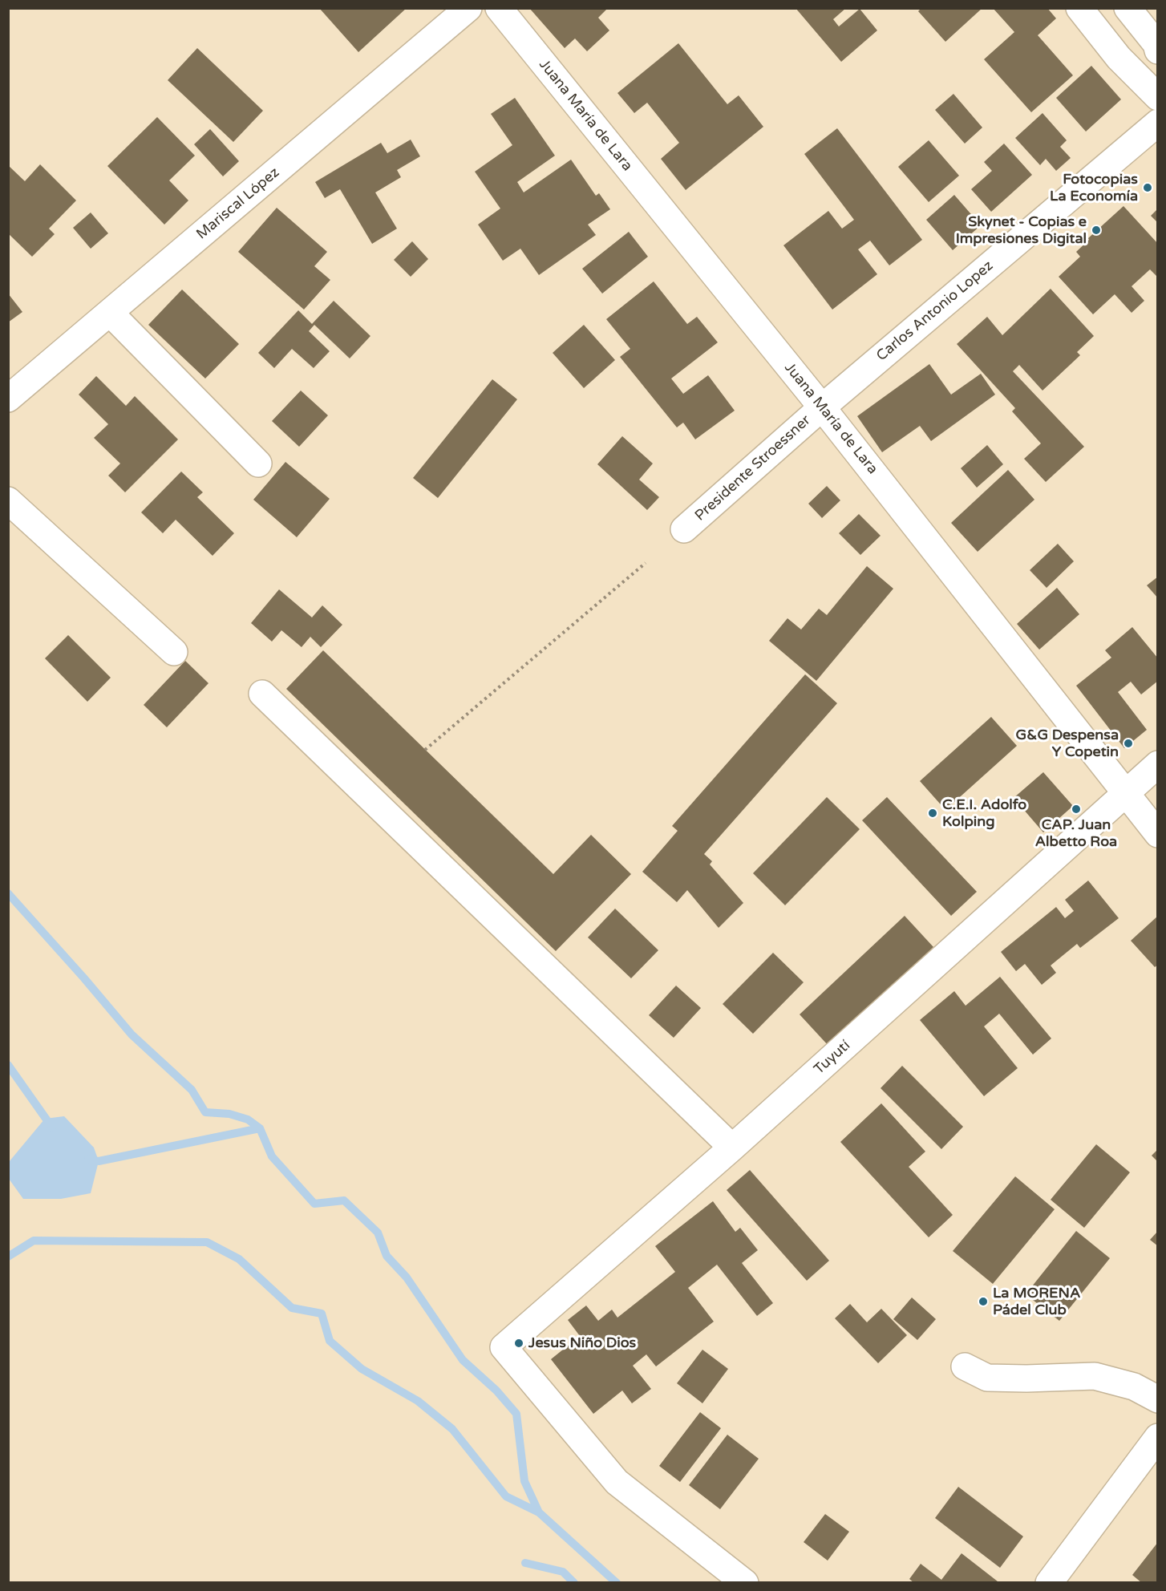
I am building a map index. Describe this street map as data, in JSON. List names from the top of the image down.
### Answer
{
  "streets": {
    "street": [
      "Juana María de Lara",
      "Mariscal López",
      "Carlos Antonio Lopez",
      "Presidente Stroessner",
      "Tuyutí"
    ]
  },
  "crossings": [
    ["Juana María de Lara", "Carlos Antonio Lopez"],
    ["Juana María de Lara", "Presidente Stroessner"],
    ["Juana María de Lara", "Tuyutí"],
    ["Carlos Antonio Lopez", "Presidente Stroessner"]
  ],
  "places": [
    "Fotocopias La Economía",
    "Skynet - Copias e Impresiones Digital",
    "G&G Despensa Y Copetin",
    "CAP. Juan Albetto Roa",
    "C.E.I. Adolfo Kolping",
    "La MORENA Pádel Club",
    "Jesus Niño Dios"
  ]
}
